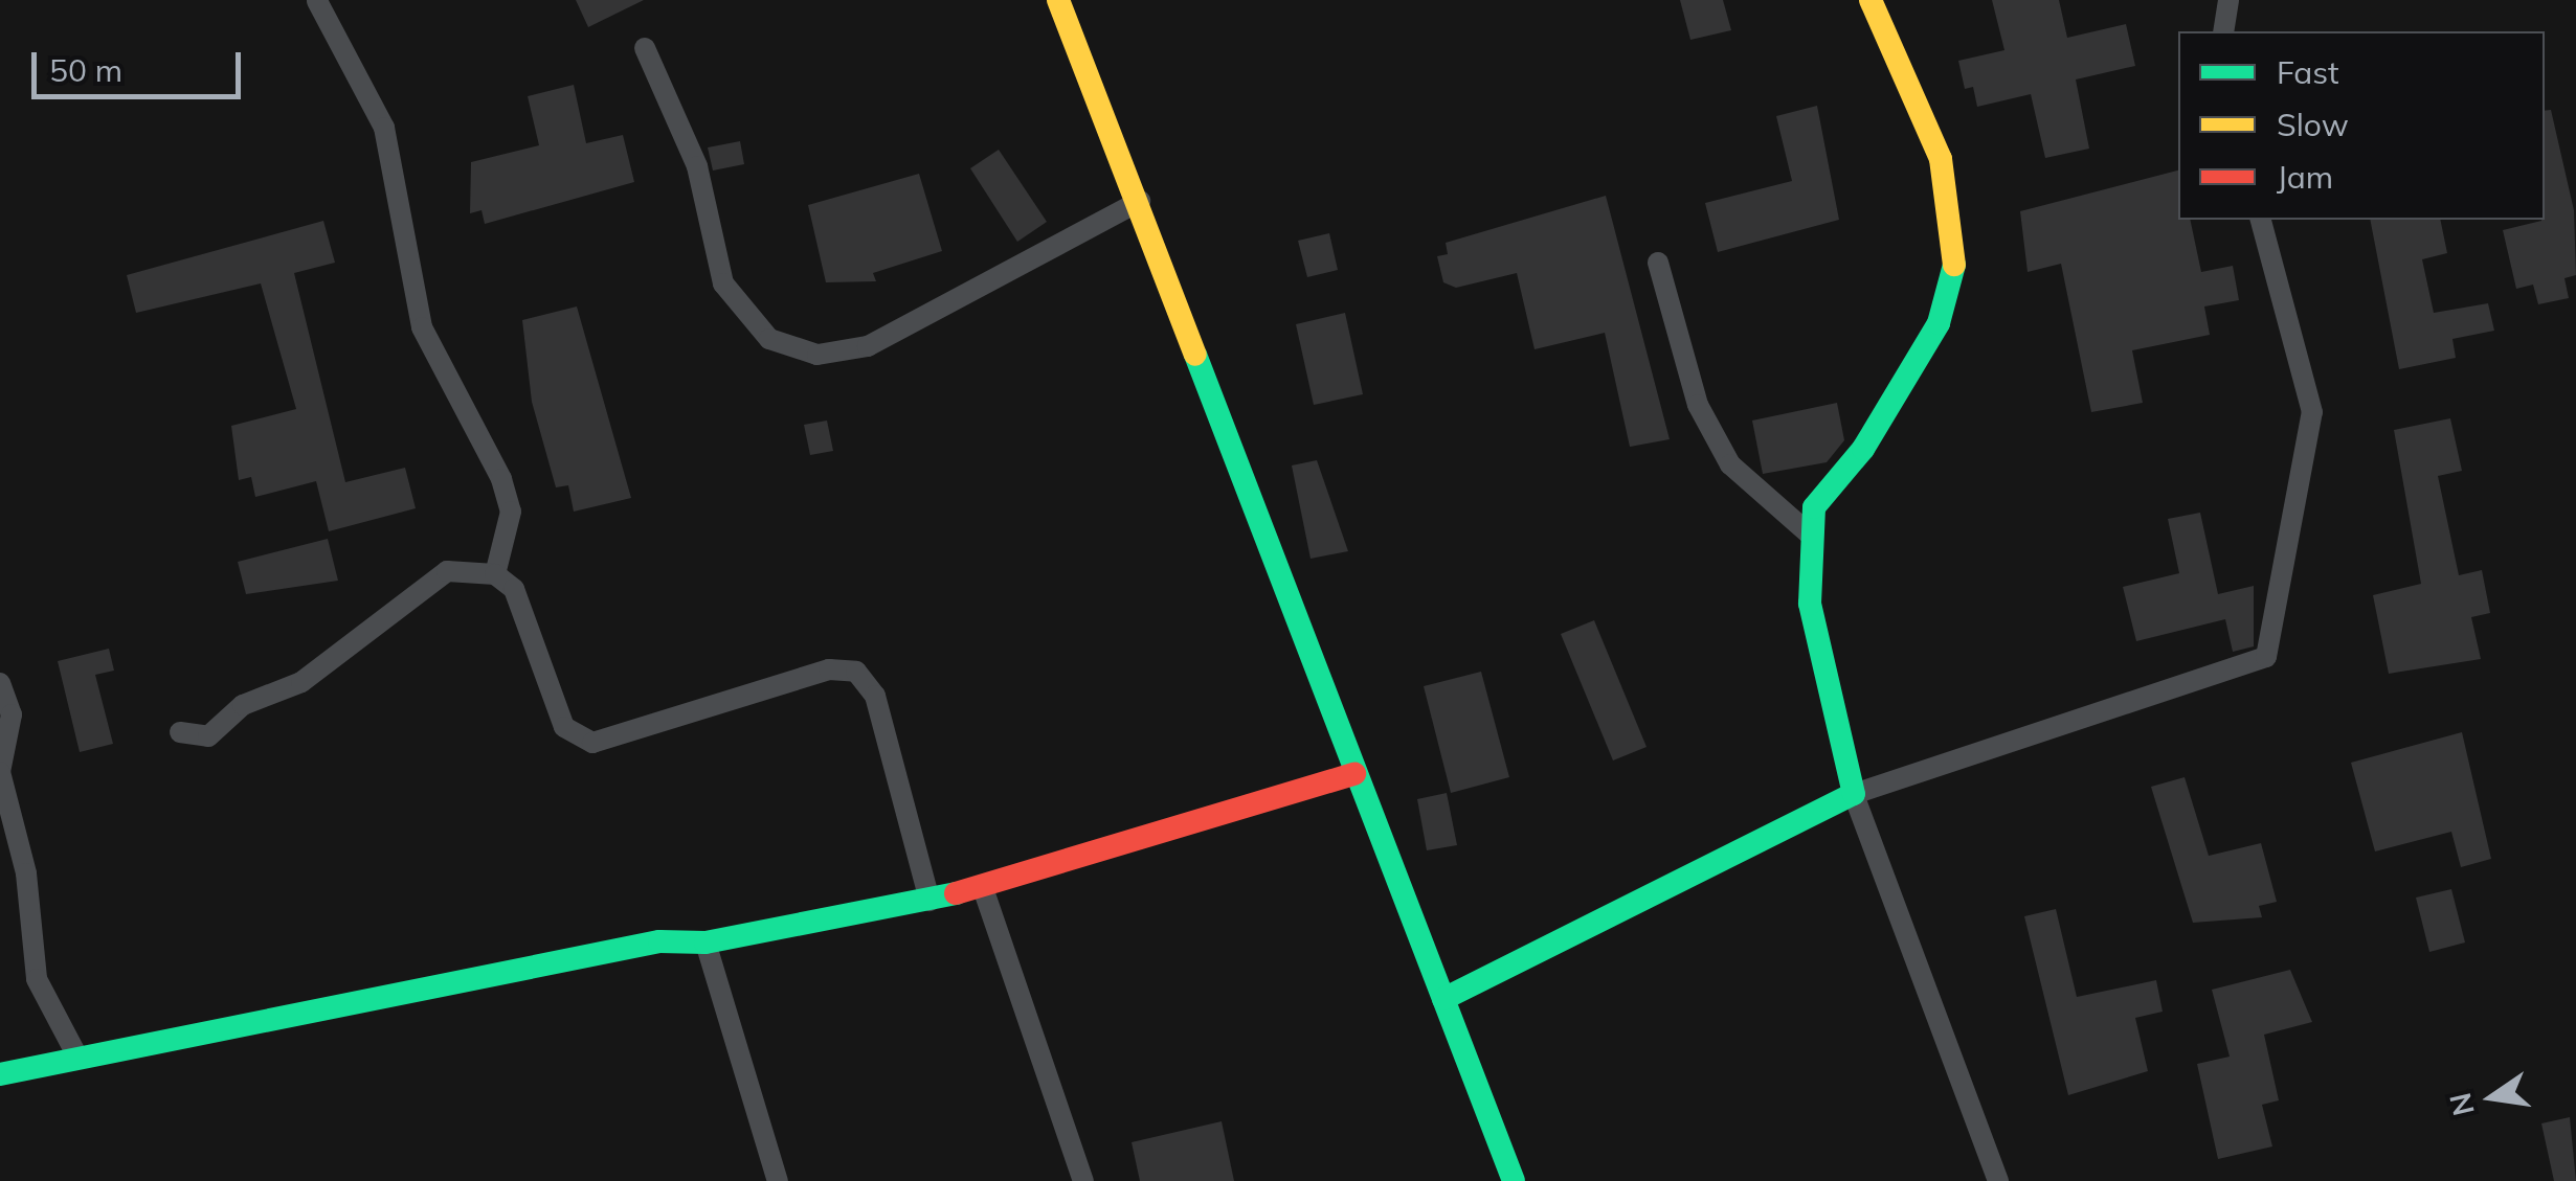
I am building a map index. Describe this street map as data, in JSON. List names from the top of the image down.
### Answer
{
  "legend": ["Fast", "Slow", "Jam"],
  "scale_bar": "50 m",
  "north": "left"
}
